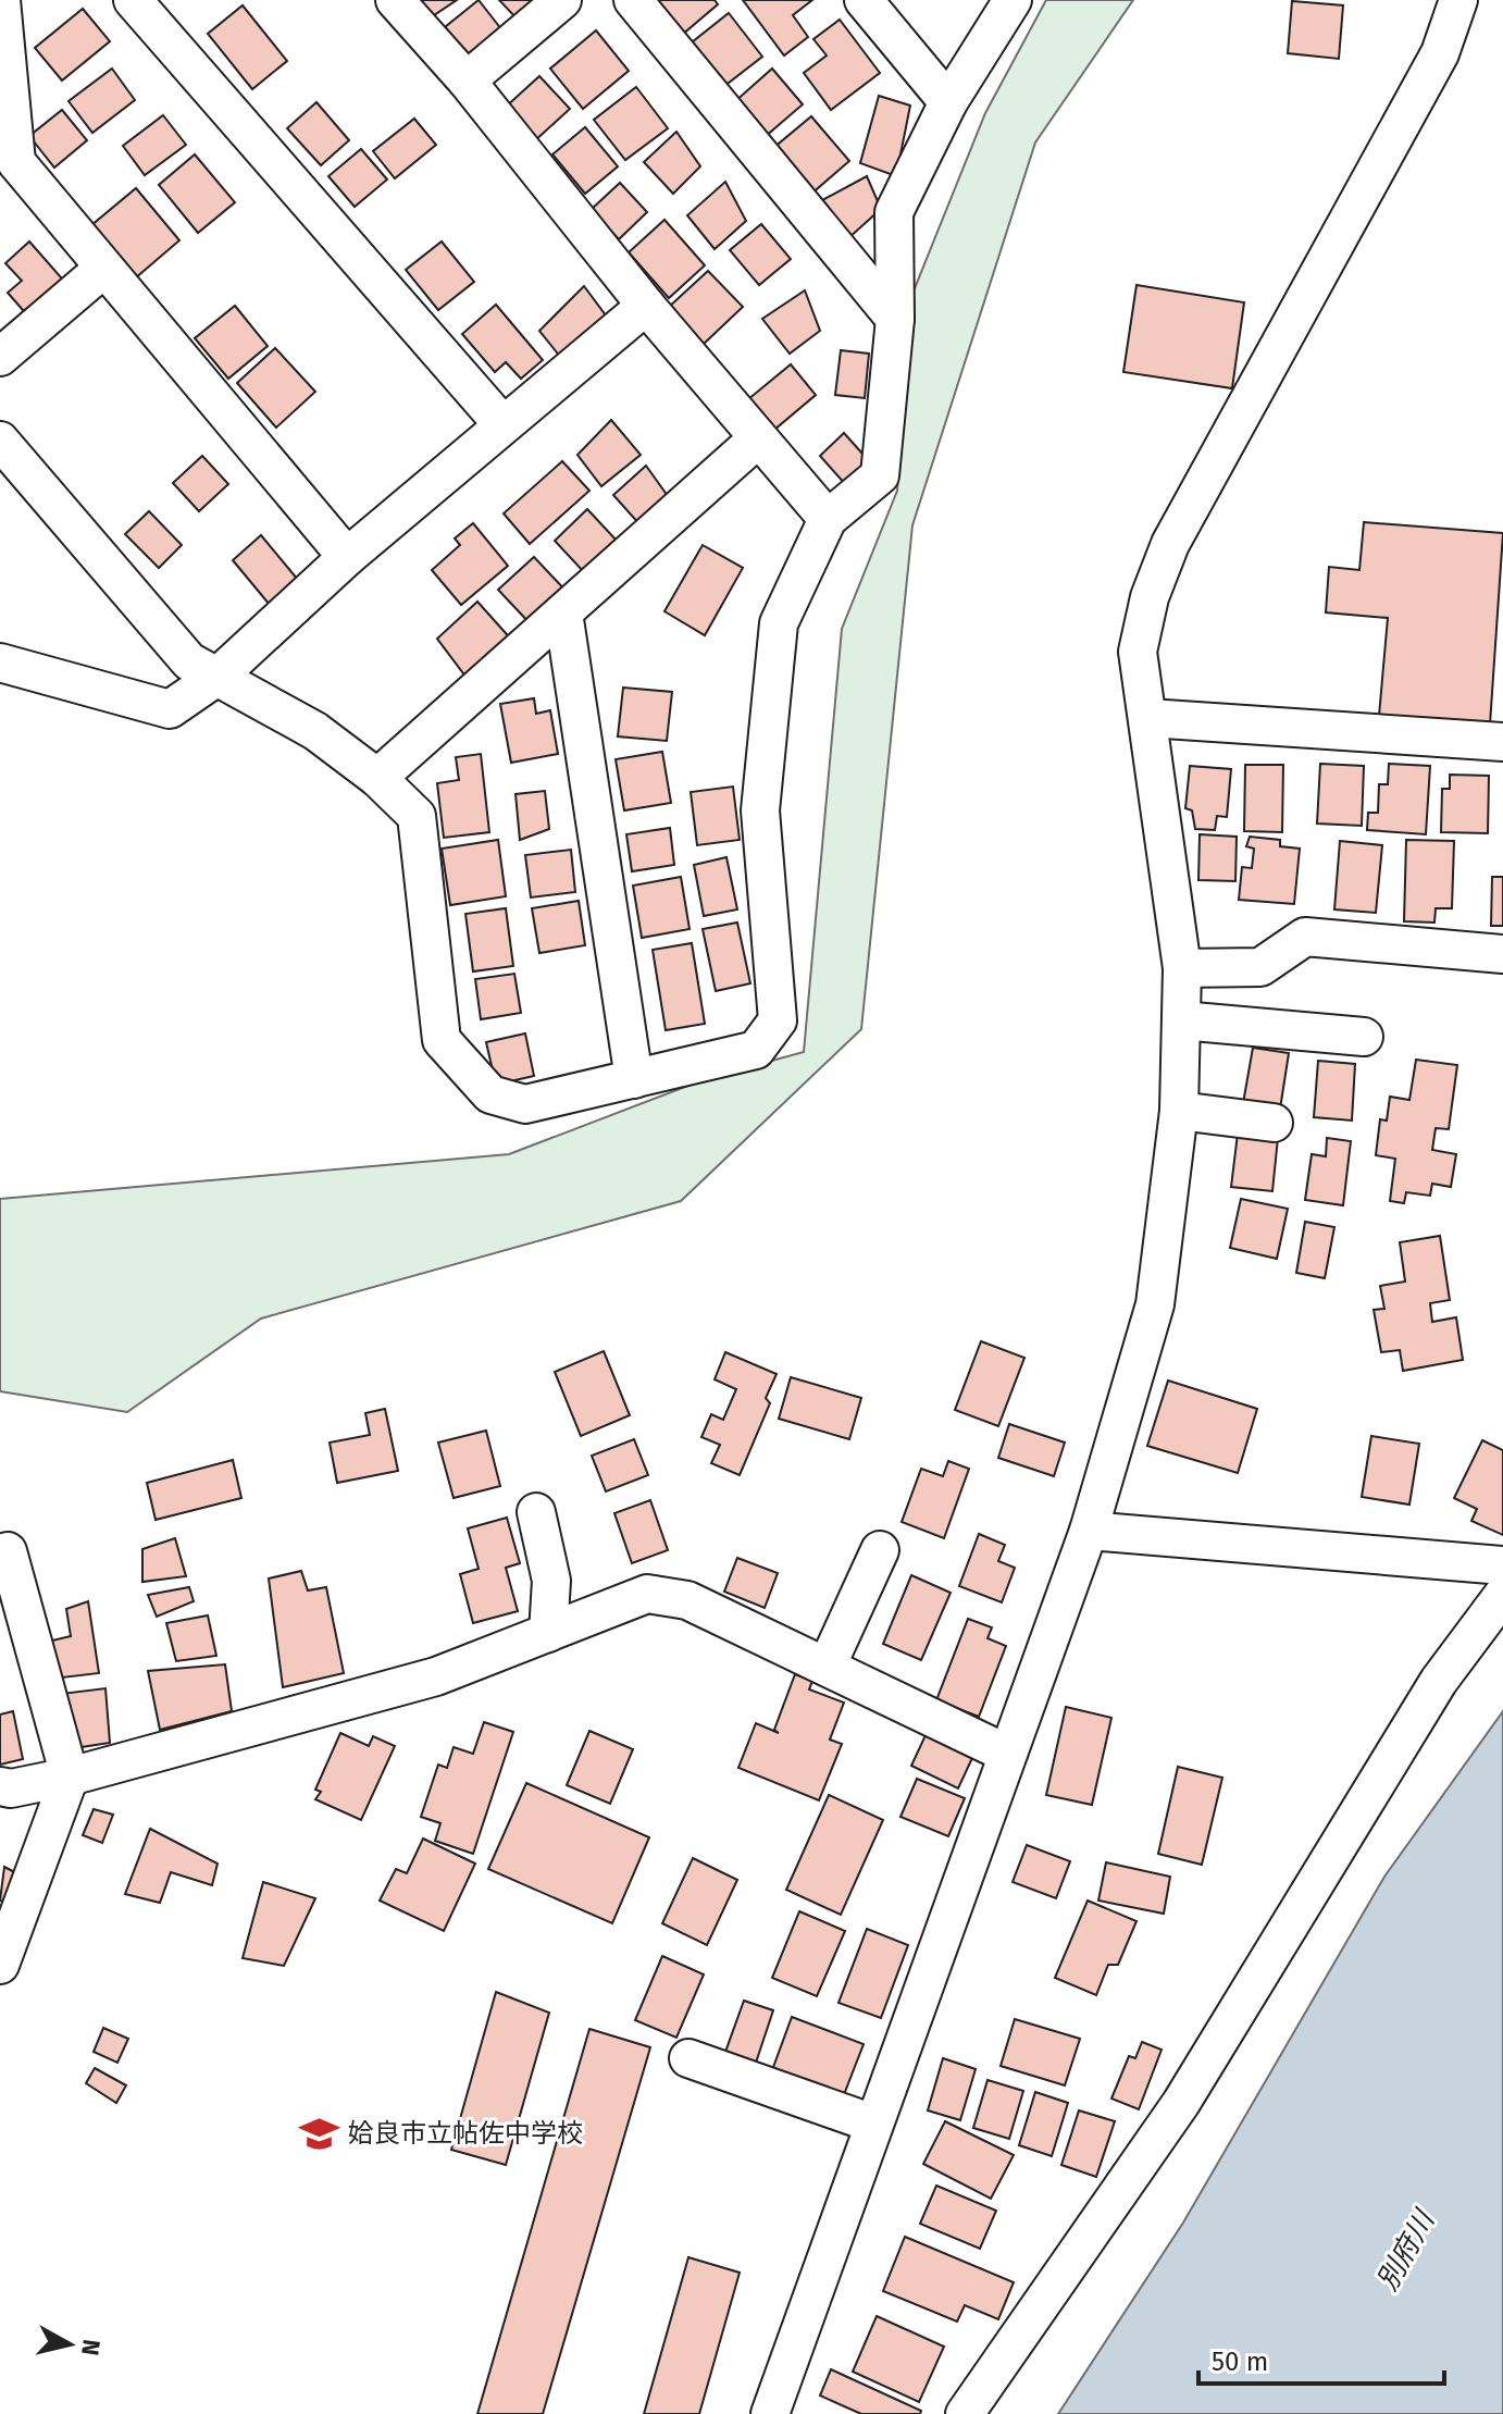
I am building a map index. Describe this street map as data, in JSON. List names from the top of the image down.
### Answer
{
  "water": ["別府川"],
  "places": {
    "school or university": ["姶良市立帖佐中学校"]
  },
  "scale_bar": "50 m",
  "north": "right"
}
